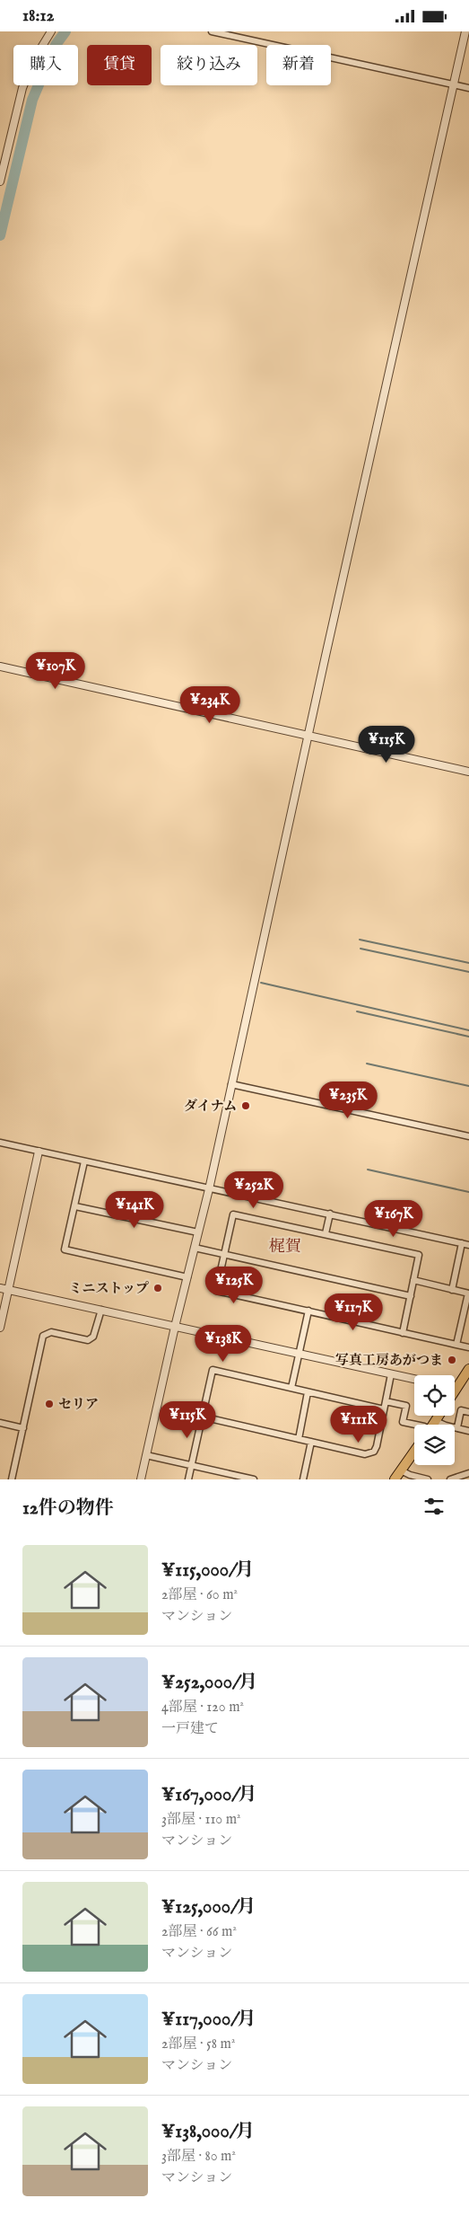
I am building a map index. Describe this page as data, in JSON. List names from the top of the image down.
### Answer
{
  "districts": ["梶賀"],
  "places": [
    "ダイナム",
    "ミニストップ",
    "写真工房あがつま",
    "セリア"
  ],
  "page": {
    "status": "18:12",
    "chip": [
      "購入",
      "賃貸",
      "絞り込み",
      "新着"
    ],
    "price": [
      "¥107K",
      "¥234K",
      "¥115K",
      "¥235K",
      "¥252K",
      "¥141K",
      "¥167K",
      "¥125K",
      "¥117K",
      "¥138K",
      "¥115K",
      "¥111K"
    ],
    "heading": "12件の物件",
    "list": [
      {
        "name": "¥115,000/月",
        "note": "2部屋 · 60 m² · マンション"
      },
      {
        "name": "¥252,000/月",
        "note": "4部屋 · 120 m² · 一戸建て"
      },
      {
        "name": "¥167,000/月",
        "note": "3部屋 · 110 m² · マンション"
      },
      {
        "name": "¥125,000/月",
        "note": "2部屋 · 66 m² · マンション"
      },
      {
        "name": "¥117,000/月",
        "note": "2部屋 · 58 m² · マンション"
      },
      {
        "name": "¥138,000/月",
        "note": "3部屋 · 80 m² · マンション"
      }
    ]
  }
}
